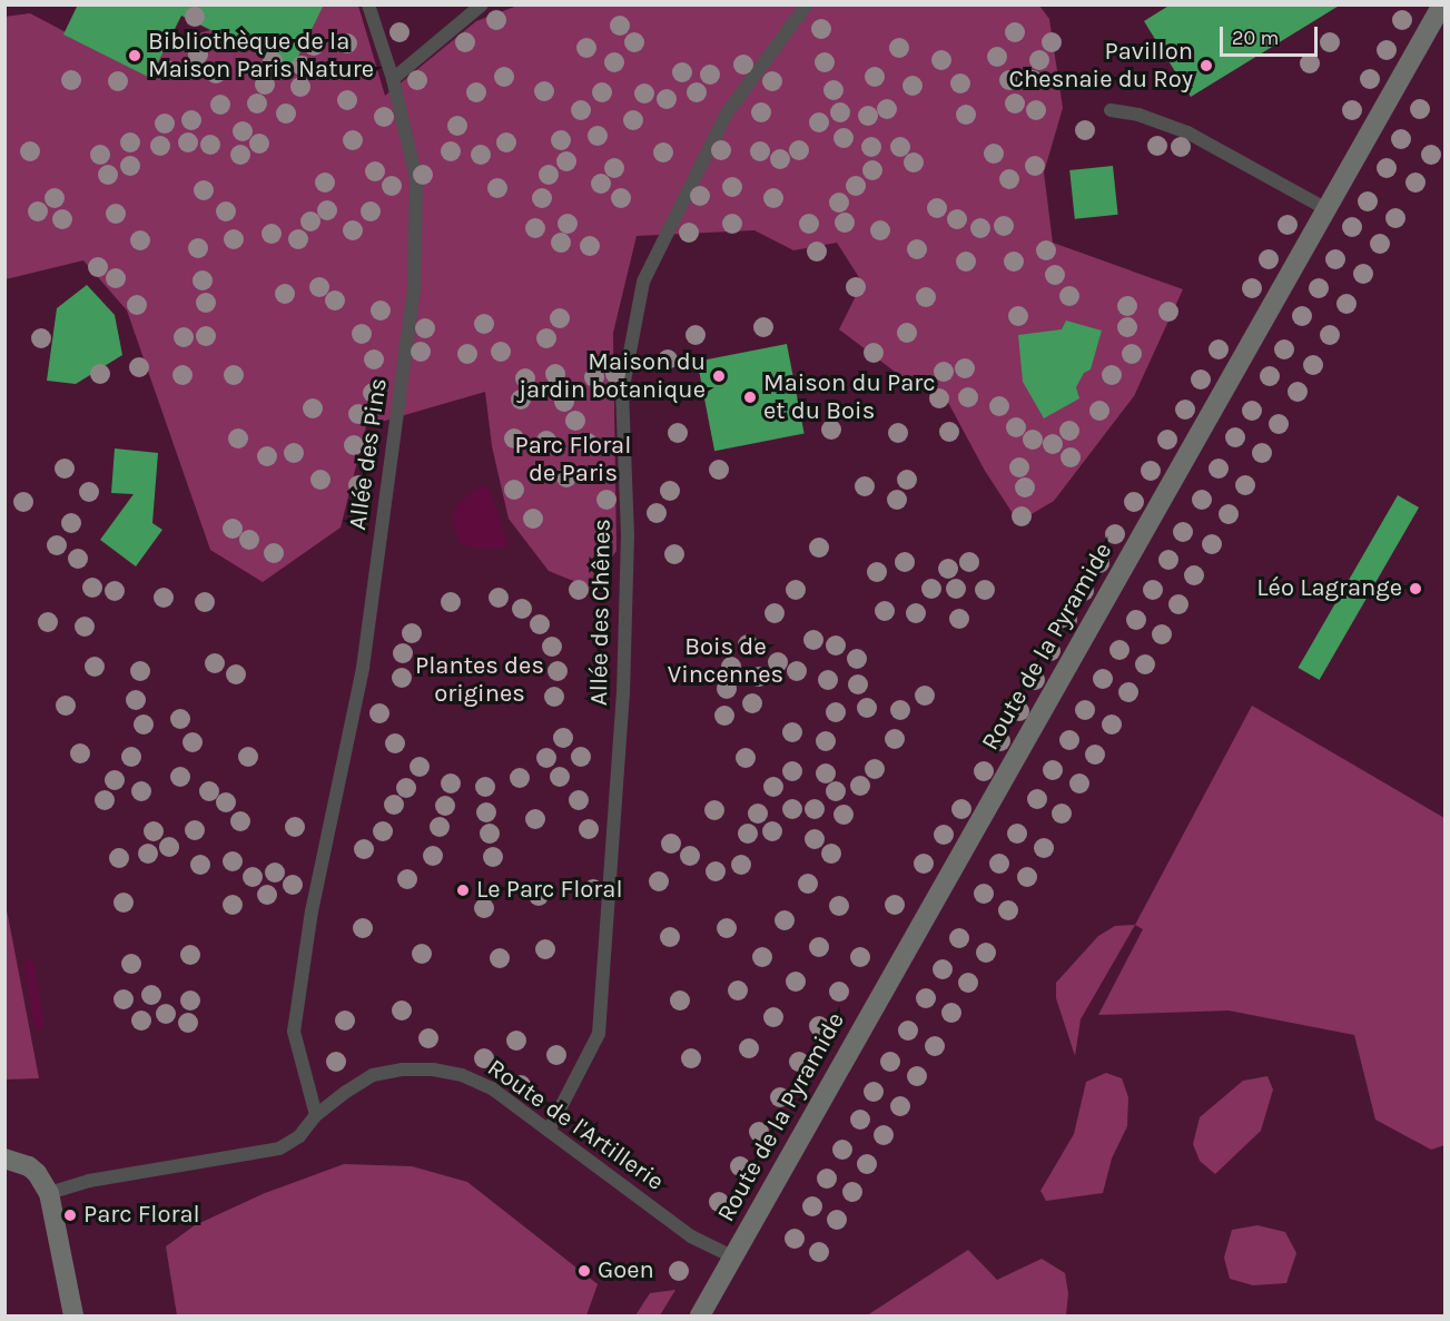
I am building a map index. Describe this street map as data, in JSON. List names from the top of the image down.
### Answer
{
  "streets": {
    "street": ["Route de la Pyramide"],
    "lane": ["Allée des Pins", "Allée des Chênes", "Route de l'Artillerie"]
  },
  "crossings": [
    ["Allée des Pins", "Route de l'Artillerie"],
    ["Allée des Chênes", "Route de l'Artillerie"],
    ["Route de la Pyramide", "Route de l'Artillerie"]
  ],
  "parks": ["Parc Floral de Paris", "Bois de Vincennes", "Plantes des origines"],
  "places": [
    "Bibliothèque de la Maison Paris Nature",
    "Pavillon Chesnaie du Roy",
    "Maison du jardin botanique",
    "Maison du Parc et du Bois",
    "Léo Lagrange",
    "Le Parc Floral",
    "Parc Floral",
    "Goen"
  ],
  "scale_bar": "20 m"
}
